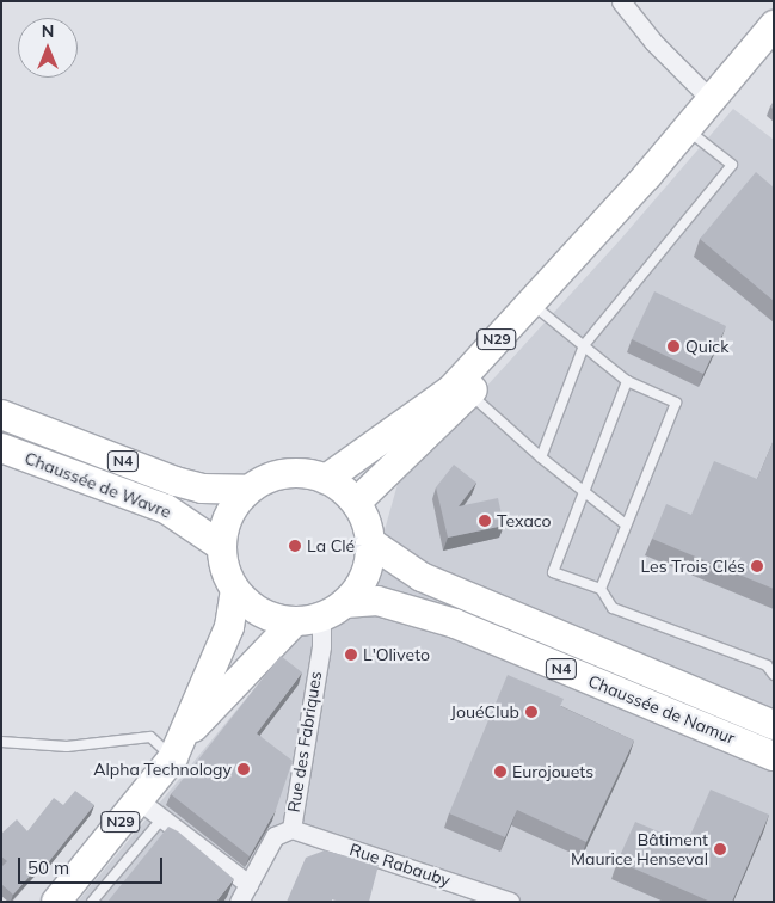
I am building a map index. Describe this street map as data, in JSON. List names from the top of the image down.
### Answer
{
  "streets": {
    "main road": [
      "N29",
      "N4",
      "Chaussée de Wavre",
      "Chaussée de Namur"
    ],
    "street": ["Rue des Fabriques", "Rue Rabauby"]
  },
  "crossings": [
    ["N29", "Chaussée de Wavre"],
    ["N29", "Chaussée de Namur"],
    ["N29", "Rue des Fabriques"],
    ["Chaussée de Wavre", "Chaussée de Namur"],
    ["Chaussée de Wavre", "Rue des Fabriques"],
    ["Chaussée de Namur", "Rue des Fabriques"],
    ["Rue des Fabriques", "Rue Rabauby"]
  ],
  "places": [
    "Quick",
    "Texaco",
    "La Clé",
    "Les Trois Clés",
    "L'Oliveto",
    "JouéClub",
    "Alpha Technology",
    "Eurojouets",
    "Bâtiment Maurice Henseval"
  ],
  "scale_bar": "50 m",
  "north": "top"
}
